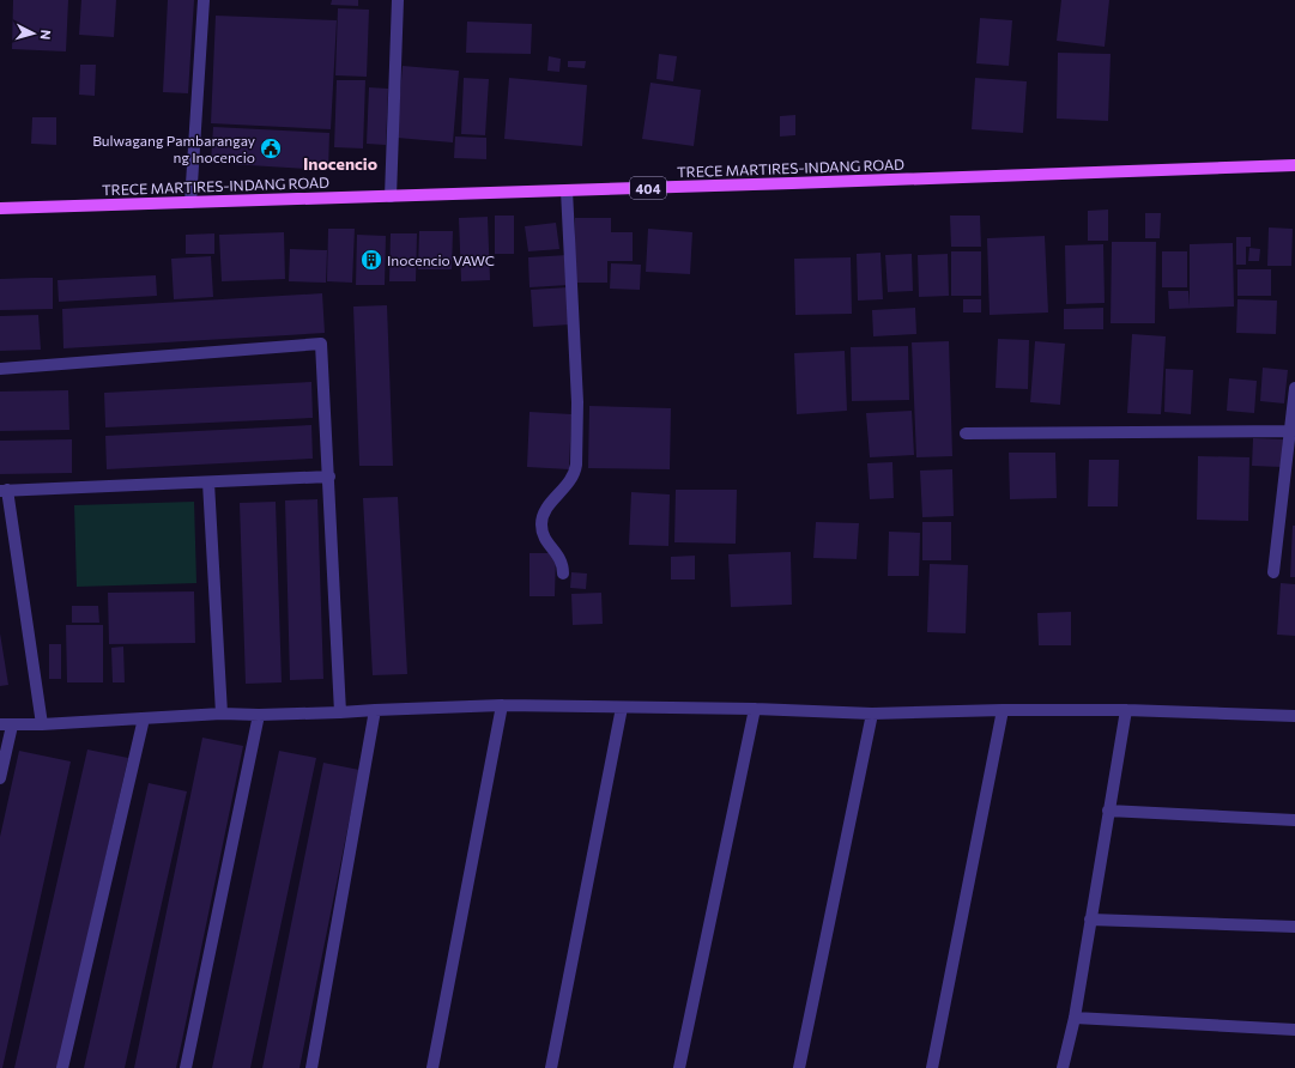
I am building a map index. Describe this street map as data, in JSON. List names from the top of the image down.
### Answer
{
  "streets": {
    "main road": ["TRECE MARTIRES-INDANG ROAD", "404"]
  },
  "districts": ["Inocencio"],
  "places": {
    "public building": ["Bulwagang Pambarangay ng Inocencio"],
    "building": ["Inocencio VAWC"]
  },
  "north": "right"
}
